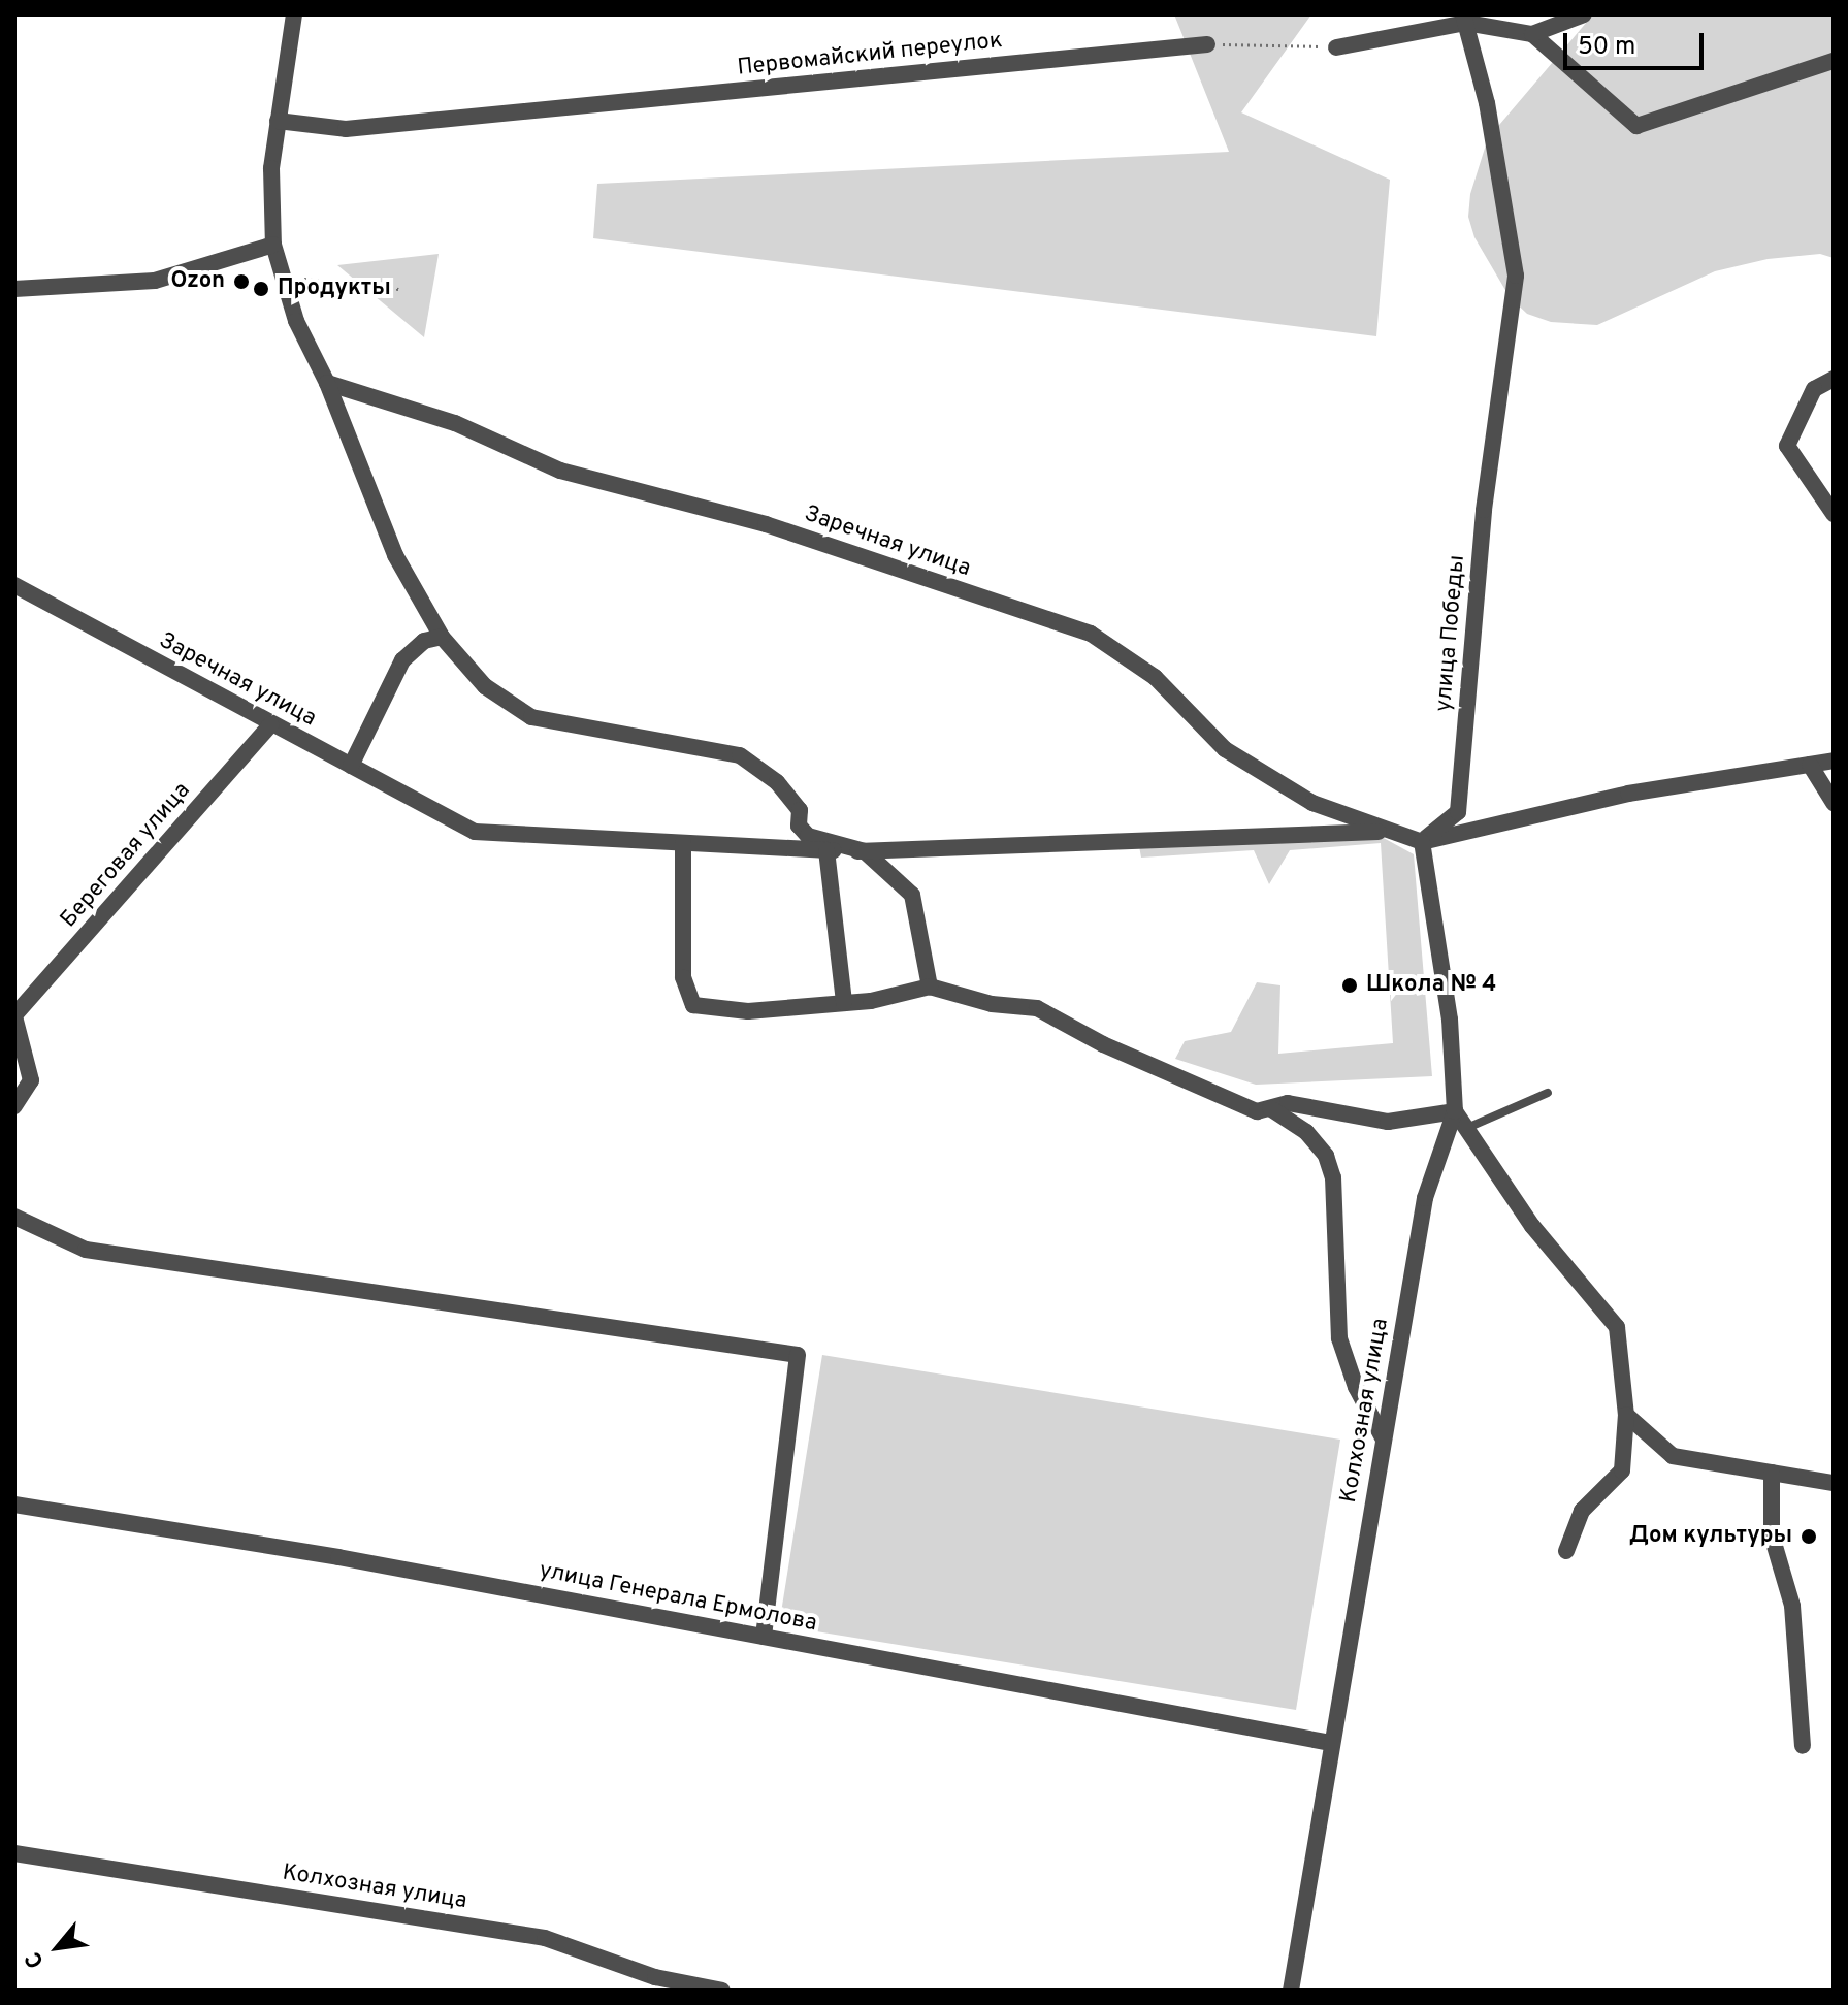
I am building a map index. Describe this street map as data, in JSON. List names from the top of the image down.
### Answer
{
  "streets": {
    "street": [
      "Первомайский переулок",
      "Заречная улица",
      "улица Победы",
      "Береговая улица",
      "Колхозная улица",
      "улица Генерала Ермолова"
    ]
  },
  "crossings": [
    ["Первомайский переулок", "Заречная улица"],
    ["Заречная улица", "улица Победы"],
    ["Заречная улица", "Береговая улица"],
    ["Заречная улица", "Колхозная улица"],
    ["улица Победы", "Колхозная улица"],
    ["Колхозная улица", "улица Генерала Ермолова"]
  ],
  "places": [
    "Ozon",
    "Продукты",
    "Школа № 4",
    "Дом культуры"
  ],
  "scale_bar": "50 m",
  "north": "bottom left"
}
